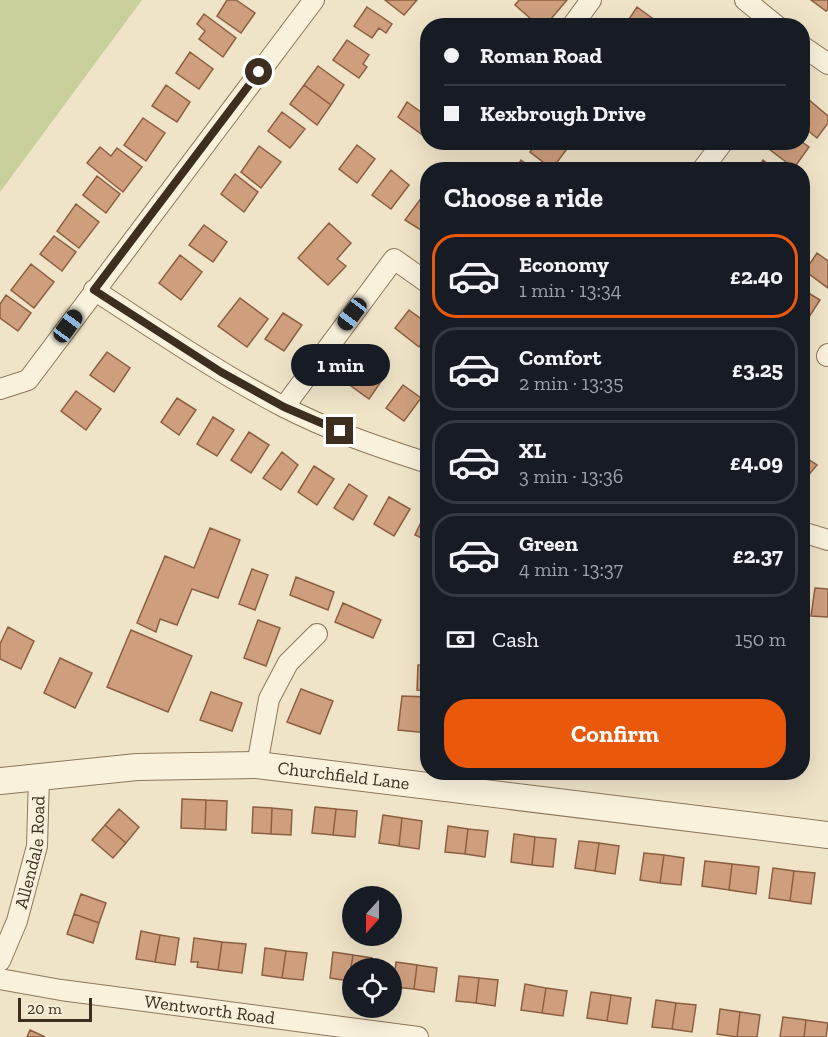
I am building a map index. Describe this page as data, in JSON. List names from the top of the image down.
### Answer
{
  "streets": {
    "street": ["Churchfield Lane", "Allendale Road", "Wentworth Road"]
  },
  "crossings": [
    ["Churchfield Lane", "Allendale Road"]
  ],
  "scale_bar": "20 m",
  "north": "bottom",
  "page": {
    "banner": ["Roman Road", "Kexbrough Drive"],
    "heading": "Choose a ride",
    "list": [
      {
        "name": "Economy",
        "note": "1 min · 13:34",
        "value": "£2.40"
      },
      {
        "name": "Comfort",
        "note": "2 min · 13:35",
        "value": "£3.25"
      },
      {
        "name": "XL",
        "note": "3 min · 13:36",
        "value": "£4.09"
      },
      {
        "name": "Green",
        "note": "4 min · 13:37",
        "value": "£2.37"
      }
    ],
    "bubble": "1 min",
    "pay": ["Cash", "150 m"],
    "buttons": "Confirm",
    "scale": "20 m"
  }
}
